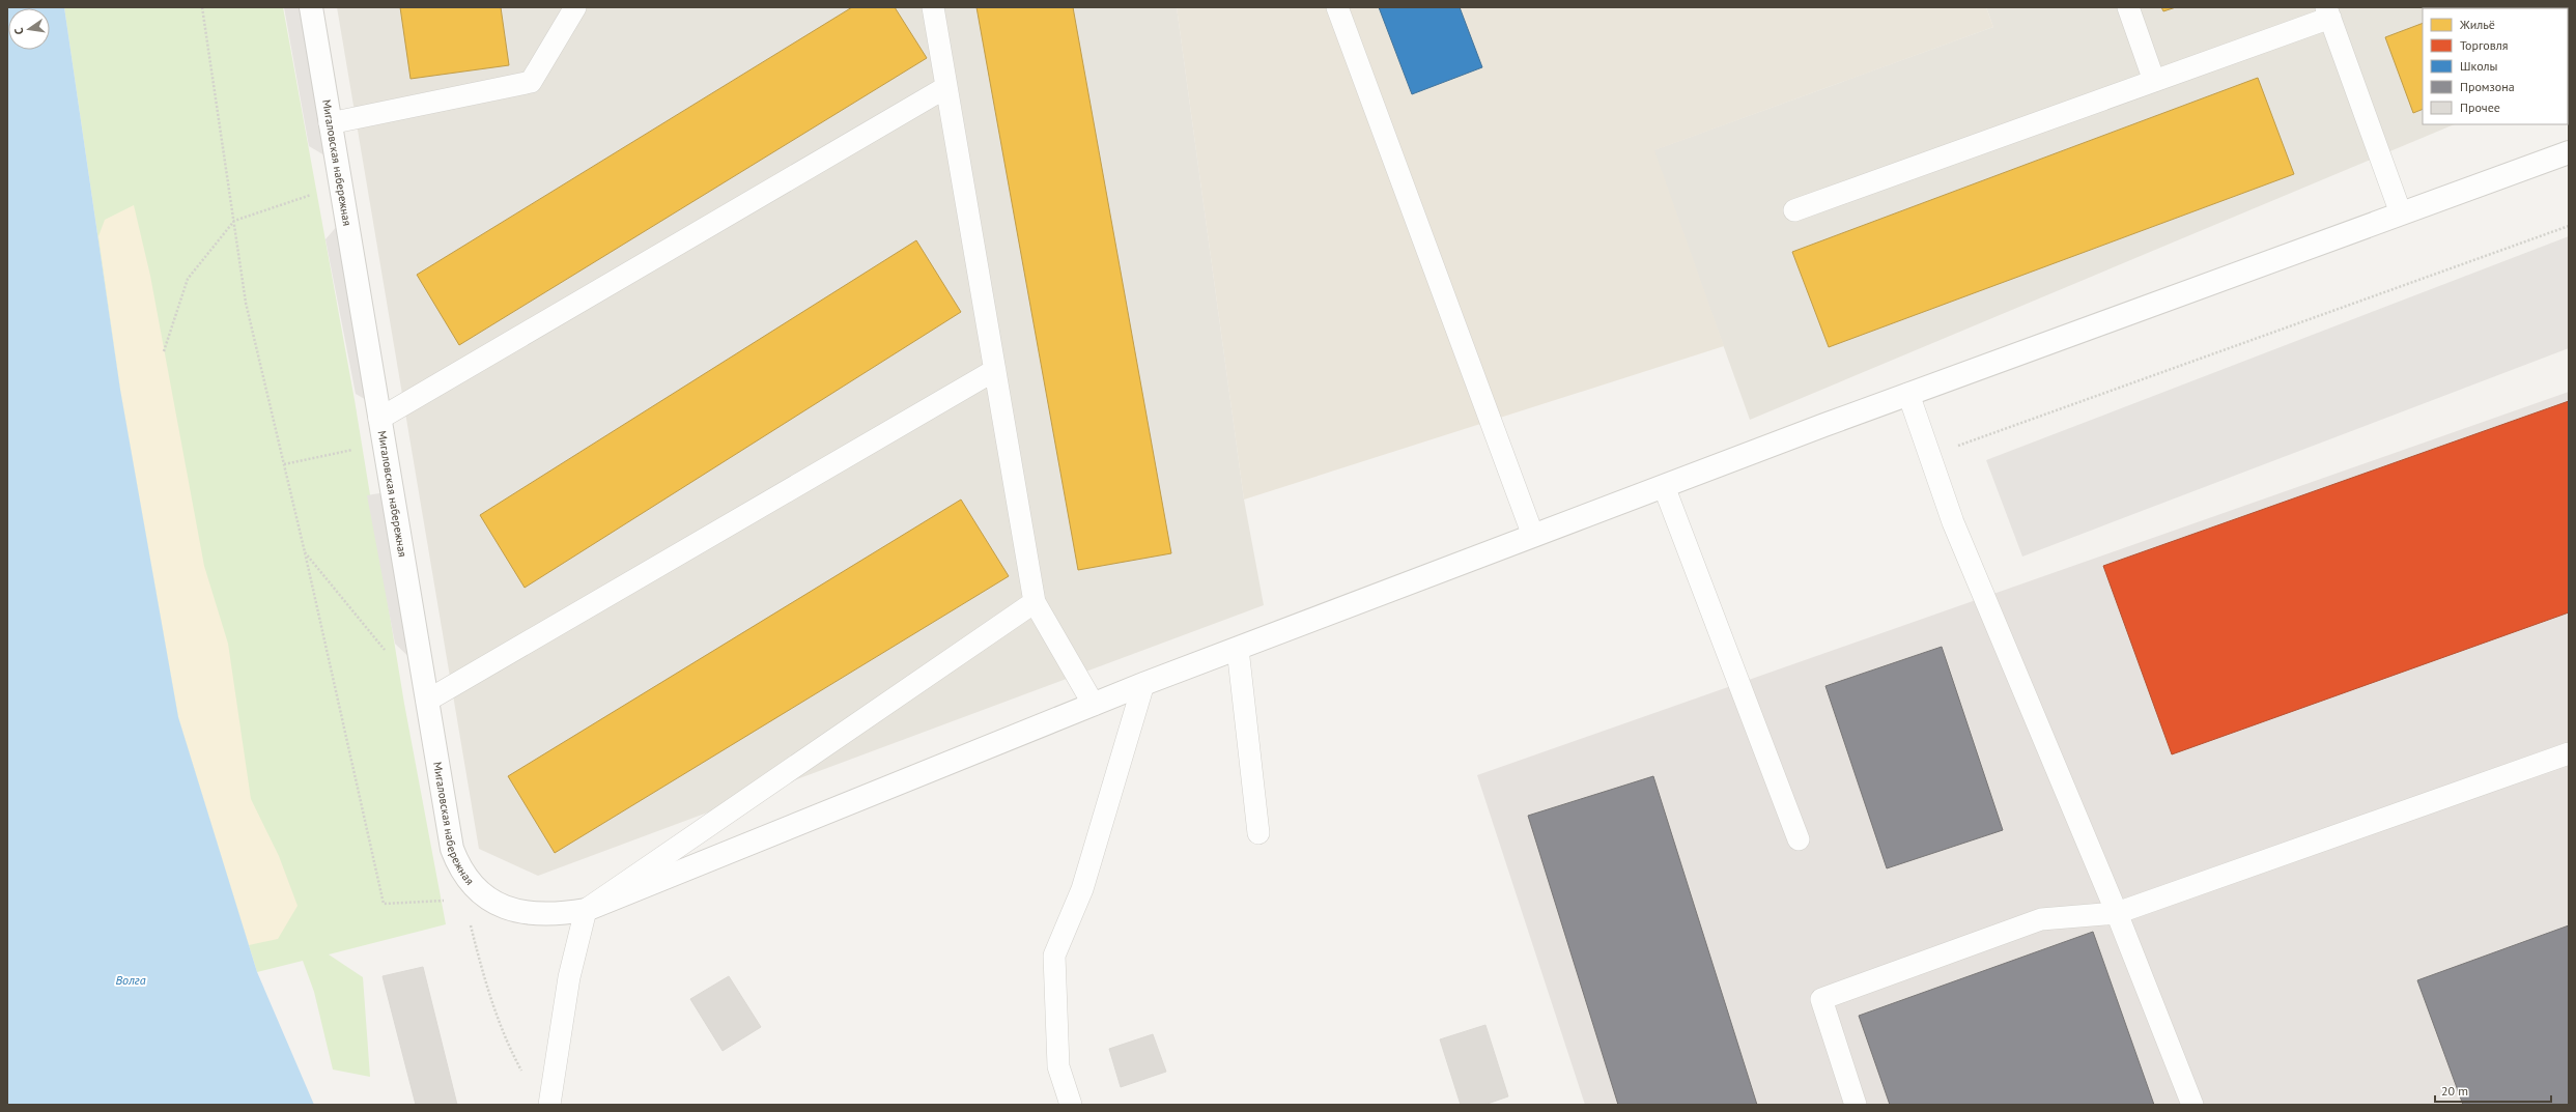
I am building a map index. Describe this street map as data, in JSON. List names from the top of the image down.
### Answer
{
  "streets": {
    "street": ["Мигаловская набережная"]
  },
  "water": ["Волга"],
  "legend": [
    "Жильё",
    "Торговля",
    "Школы",
    "Промзона",
    "Прочее"
  ],
  "scale_bar": "20 m",
  "north": "left"
}
